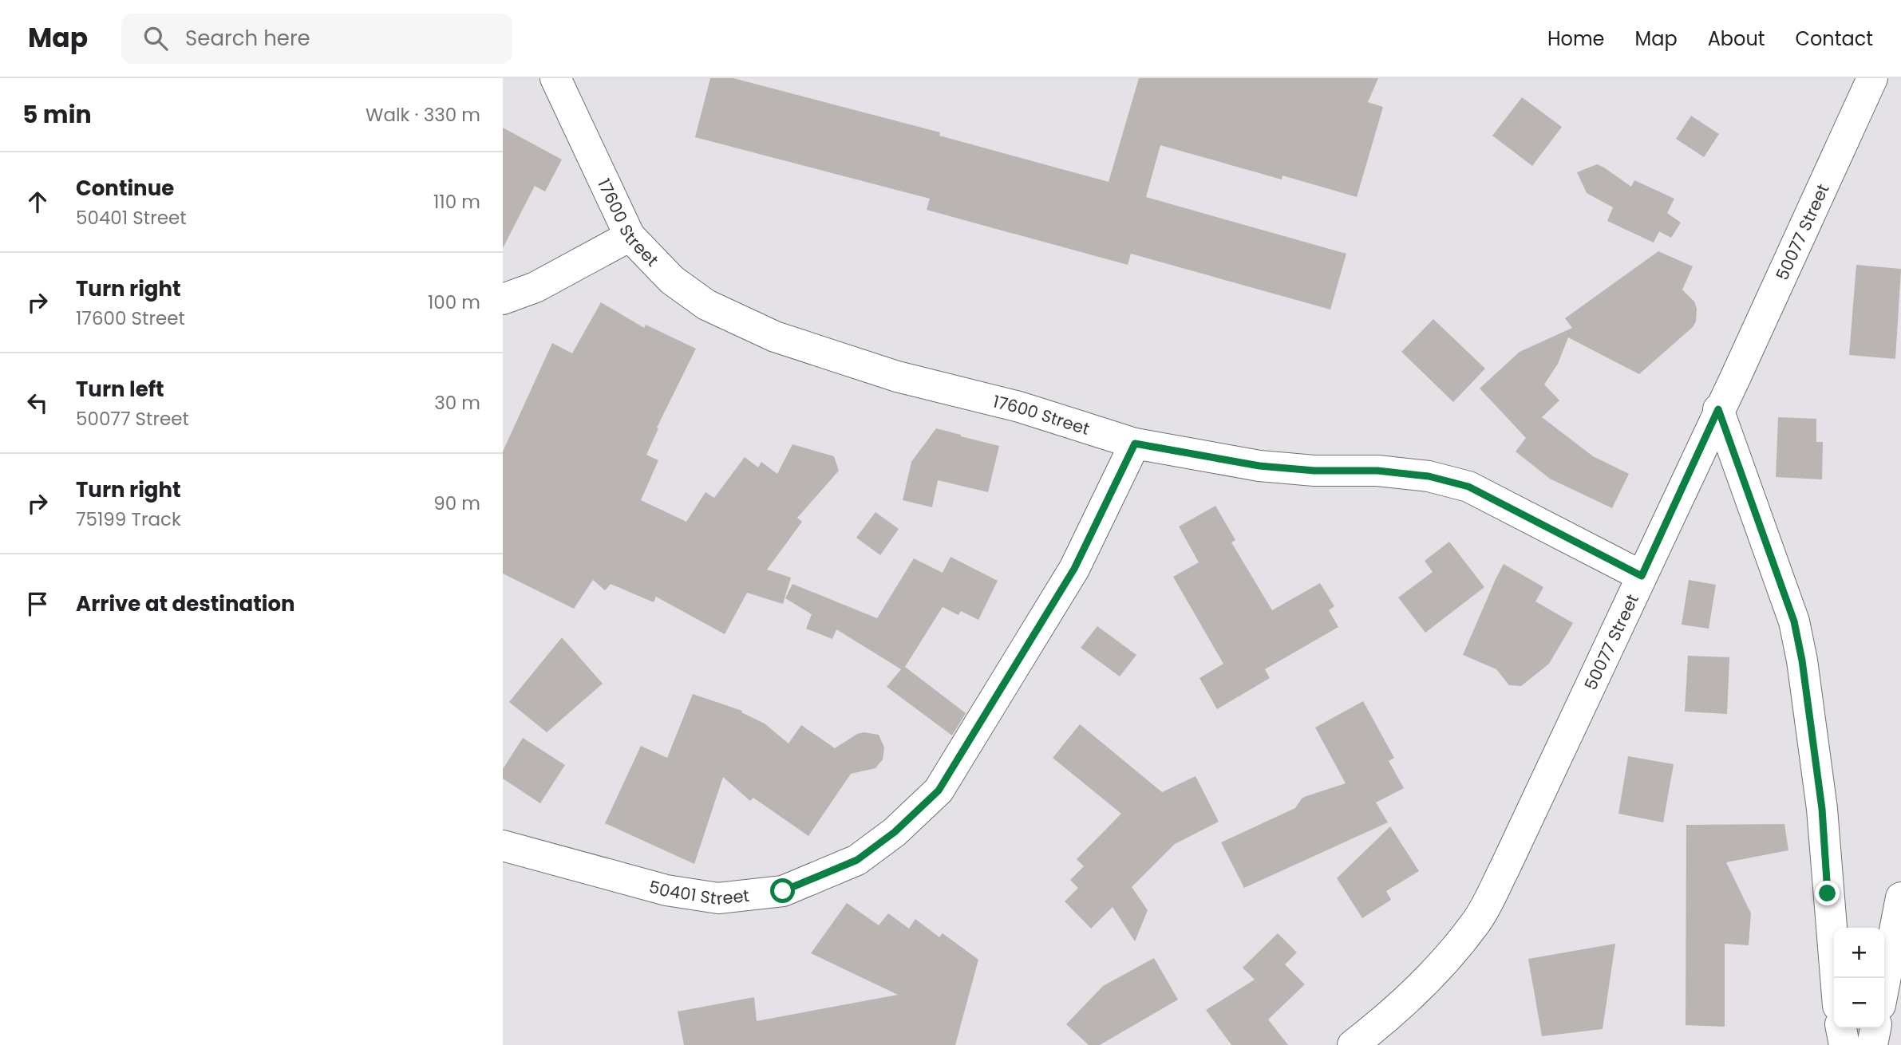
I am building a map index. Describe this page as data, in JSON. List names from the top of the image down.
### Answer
{
  "streets": {
    "street": ["17600 Street", "50077 Street", "50401 Street"]
  },
  "crossings": [
    ["17600 Street", "50077 Street"],
    ["17600 Street", "50401 Street"]
  ],
  "page": {
    "header": "Map",
    "search": "Search here",
    "nav": [
      "Home",
      "Map",
      "About",
      "Contact"
    ],
    "heading": ["5 min", "Walk · 330 m"],
    "list": [
      ["Continue", "50401 Street", "110 m"],
      ["Turn right", "17600 Street", "100 m"],
      ["Turn left", "50077 Street", "30 m"],
      ["Turn right", "75199 Track", "90 m"],
      "Arrive at destination"
    ],
    "map_buttons": ["+", "−"]
  }
}
